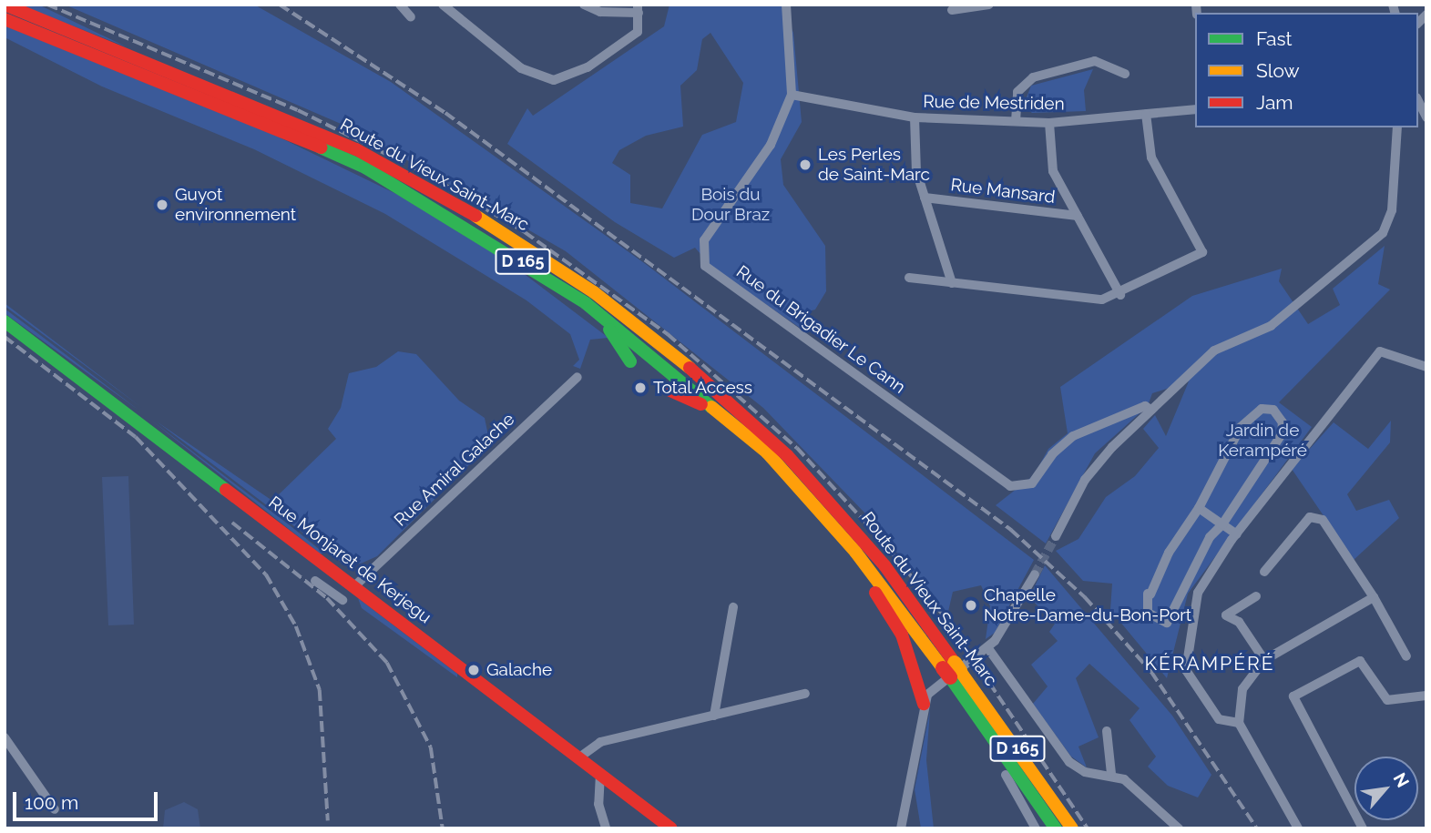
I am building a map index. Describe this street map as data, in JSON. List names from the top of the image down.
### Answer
{
  "streets": {
    "main road": ["Route du Vieux Saint-Marc", "D 165", "Rue Monjaret de Kerjegu"],
    "street": [
      "Rue de Mestriden",
      "Rue Mansard",
      "Rue du Brigadier Le Cann",
      "Rue Amiral Galache"
    ]
  },
  "crossings": [
    ["Rue de Mestriden", "Rue du Brigadier Le Cann"],
    ["Rue Amiral Galache", "Rue Monjaret de Kerjegu"]
  ],
  "districts": ["KÉRAMPÉRÉ"],
  "parks": ["Bois du Dour Braz", "Jardin de Kerampéré"],
  "places": [
    "Les Perles de Saint-Marc",
    "Guyot environnement",
    "Total Access",
    "Chapelle Notre-Dame-du-Bon-Port",
    "Galache"
  ],
  "legend": ["Fast", "Slow", "Jam"],
  "scale_bar": "100 m",
  "north": "top right"
}
